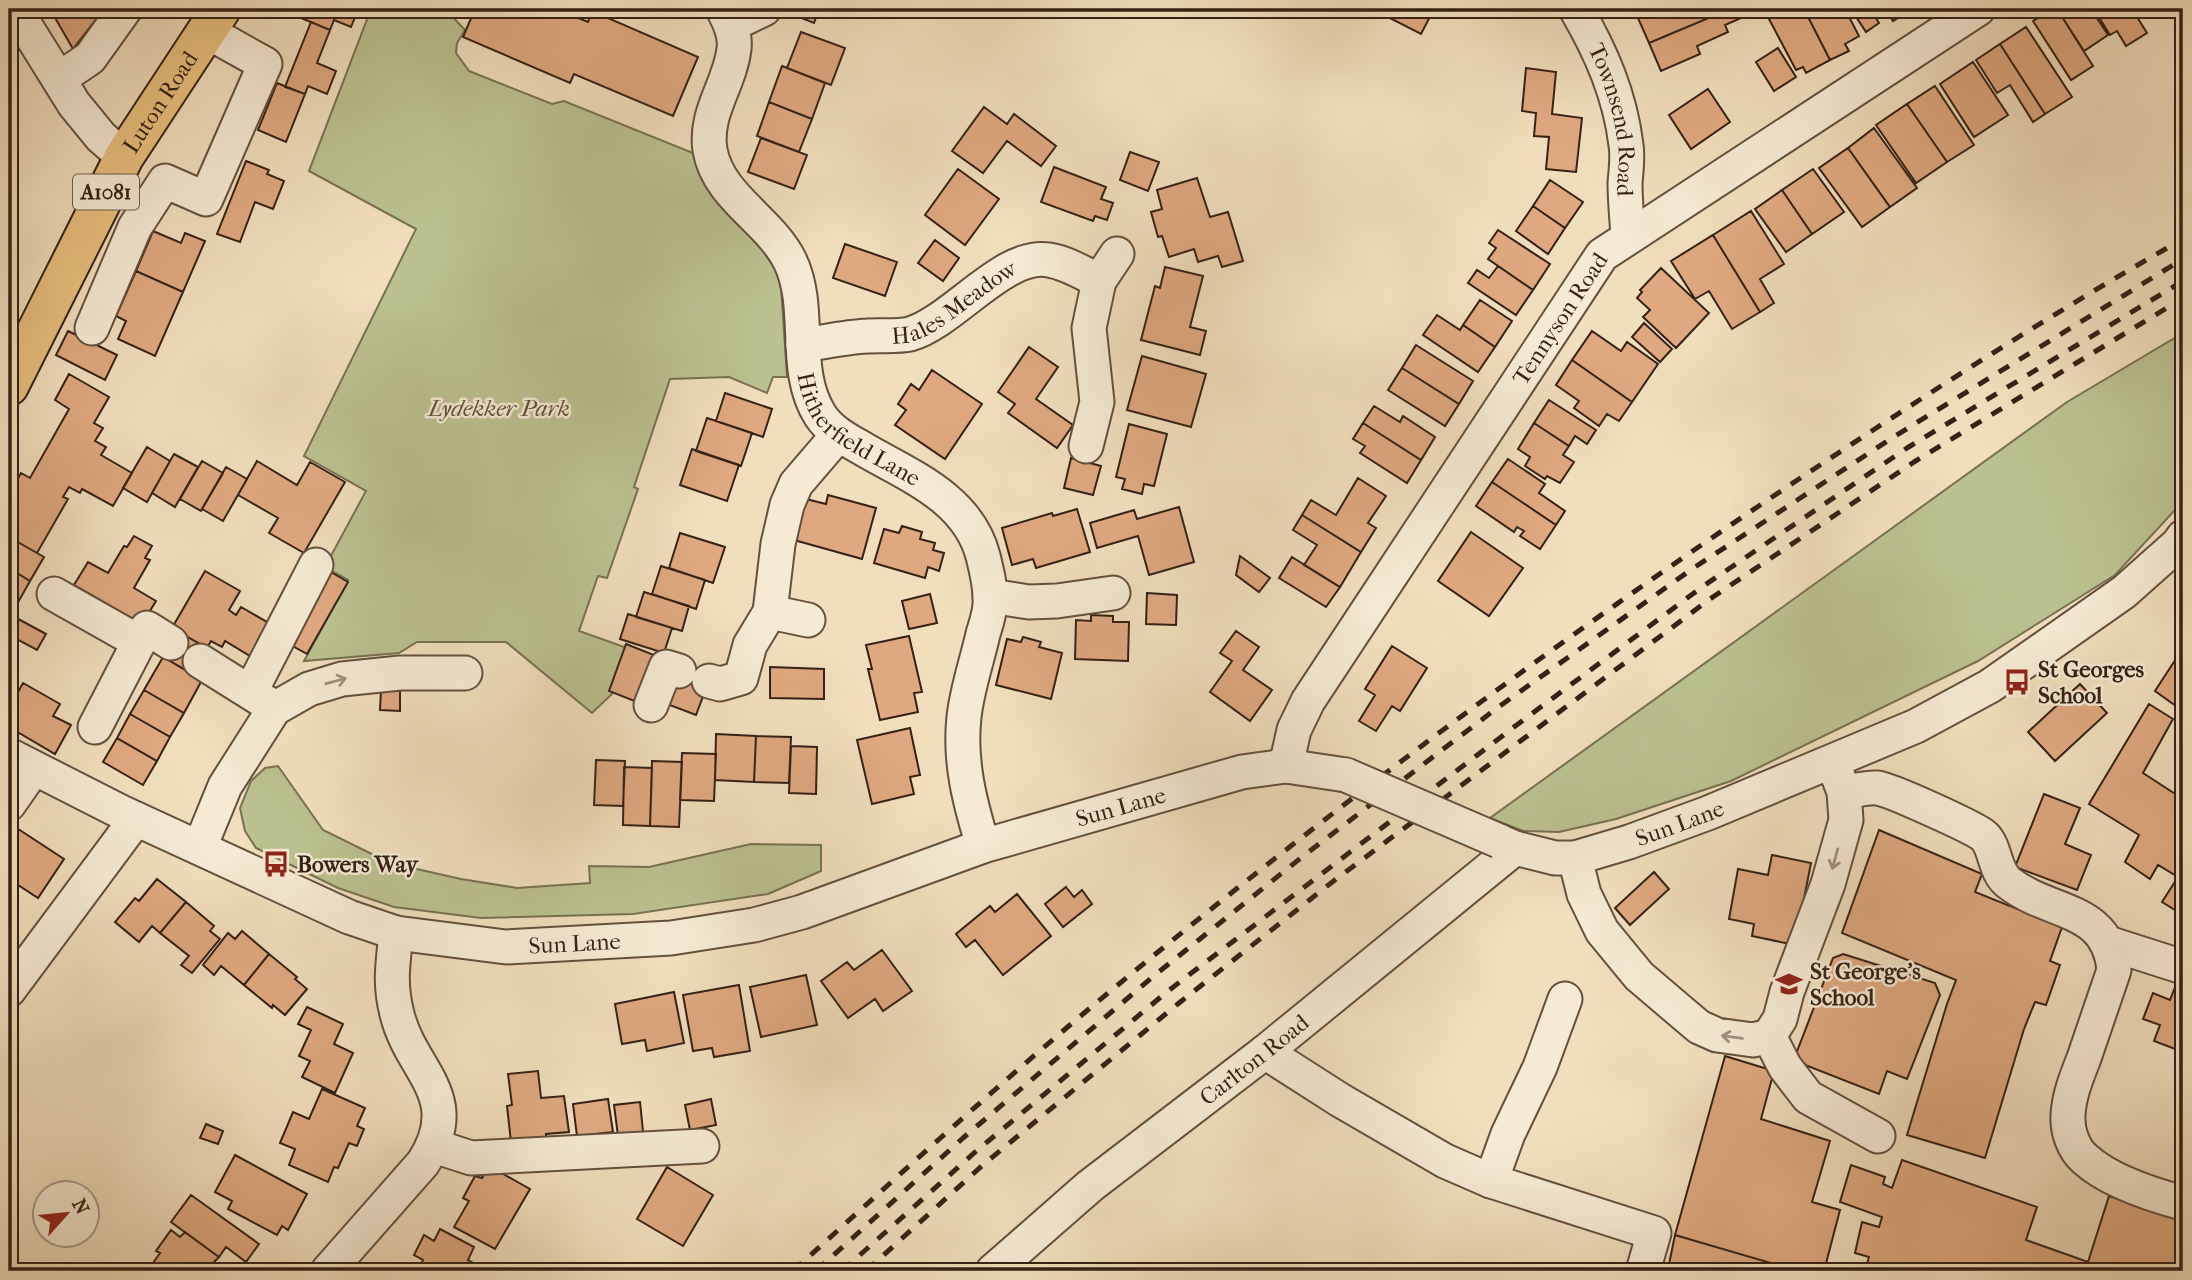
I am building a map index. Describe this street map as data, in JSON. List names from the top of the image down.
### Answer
{
  "streets": {
    "main road": ["Luton Road", "A1081"],
    "street": [
      "Townsend Road",
      "Hales Meadow",
      "Tennyson Road",
      "Hitherfield Lane",
      "Sun Lane",
      "Carlton Road"
    ]
  },
  "crossings": [
    ["Townsend Road", "Tennyson Road"],
    ["Hales Meadow", "Hitherfield Lane"],
    ["Tennyson Road", "Sun Lane"],
    ["Hitherfield Lane", "Sun Lane"],
    ["Sun Lane", "Carlton Road"]
  ],
  "parks": ["Lydekker Park"],
  "places": {
    "bus stop": ["St Georges School", "Bowers Way"],
    "school or university": ["St George's School"]
  },
  "north": "top right"
}
